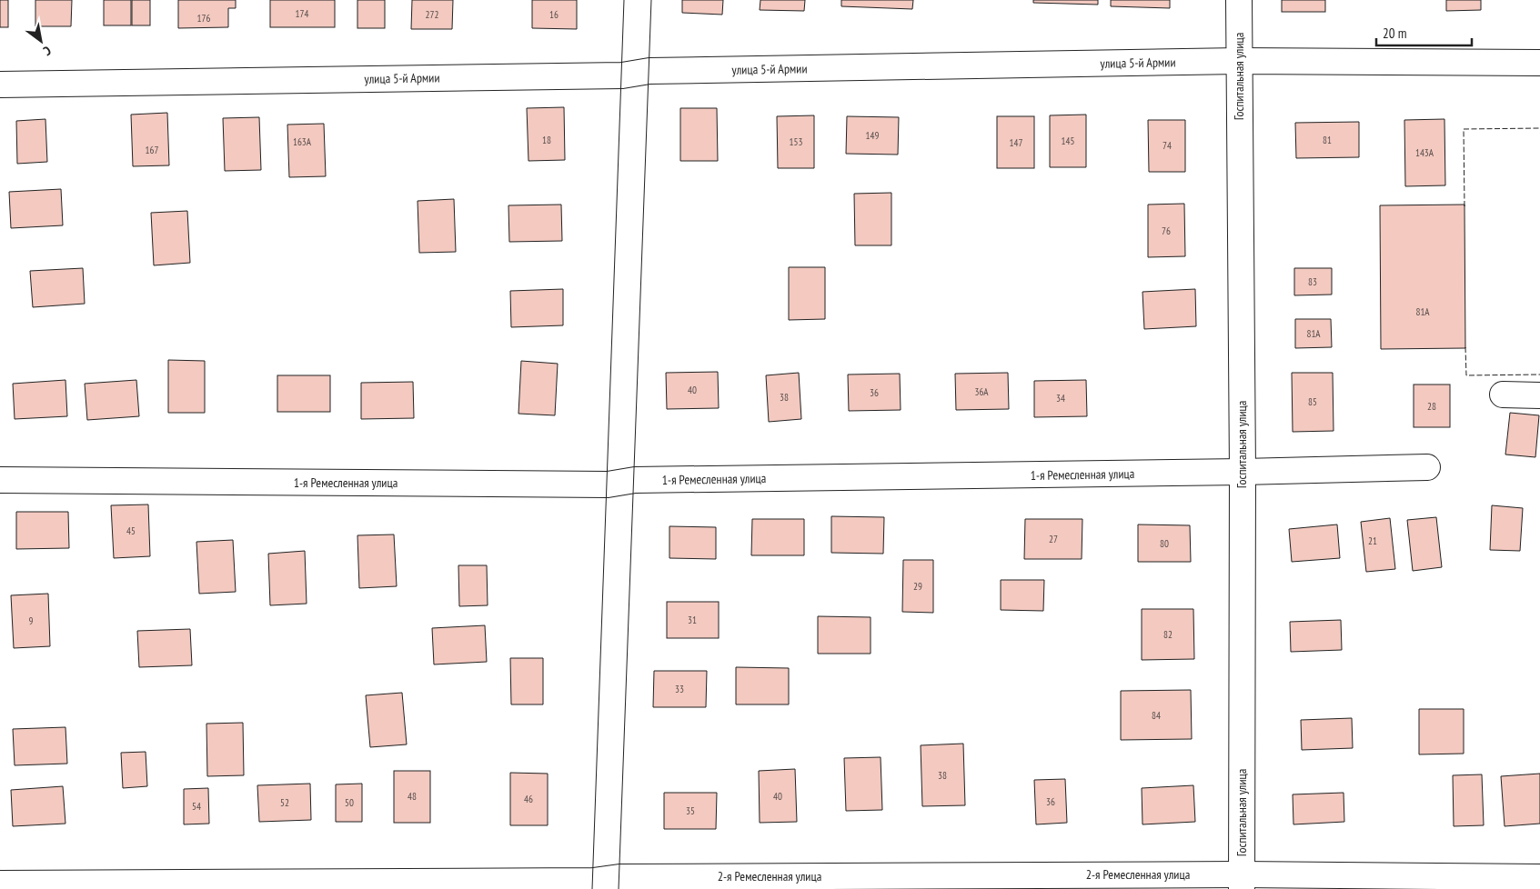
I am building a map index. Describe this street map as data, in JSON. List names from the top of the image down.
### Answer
{
  "streets": {
    "street": [
      "улица 5-й Армии",
      "Госпитальная улица",
      "1-я Ремесленная улица",
      "2-я Ремесленная улица"
    ]
  },
  "crossings": [
    ["улица 5-й Армии", "Госпитальная улица"],
    ["Госпитальная улица", "1-я Ремесленная улица"],
    ["Госпитальная улица", "2-я Ремесленная улица"]
  ],
  "house_numbers": [
    "174",
    "272",
    "16",
    "176",
    "149",
    "18",
    "81",
    "145",
    "163А",
    "153",
    "147",
    "74",
    "167",
    "143А",
    "76",
    "83",
    "81А",
    "81А",
    "40",
    "36А",
    "36",
    "38",
    "34",
    "85",
    "28",
    "45",
    "27",
    "21",
    "80",
    "29",
    "31",
    "9",
    "82",
    "33",
    "84",
    "38",
    "48",
    "40",
    "46",
    "36",
    "52",
    "50",
    "54",
    "35"
  ],
  "scale_bar": "20 m",
  "north": "bottom right"
}
